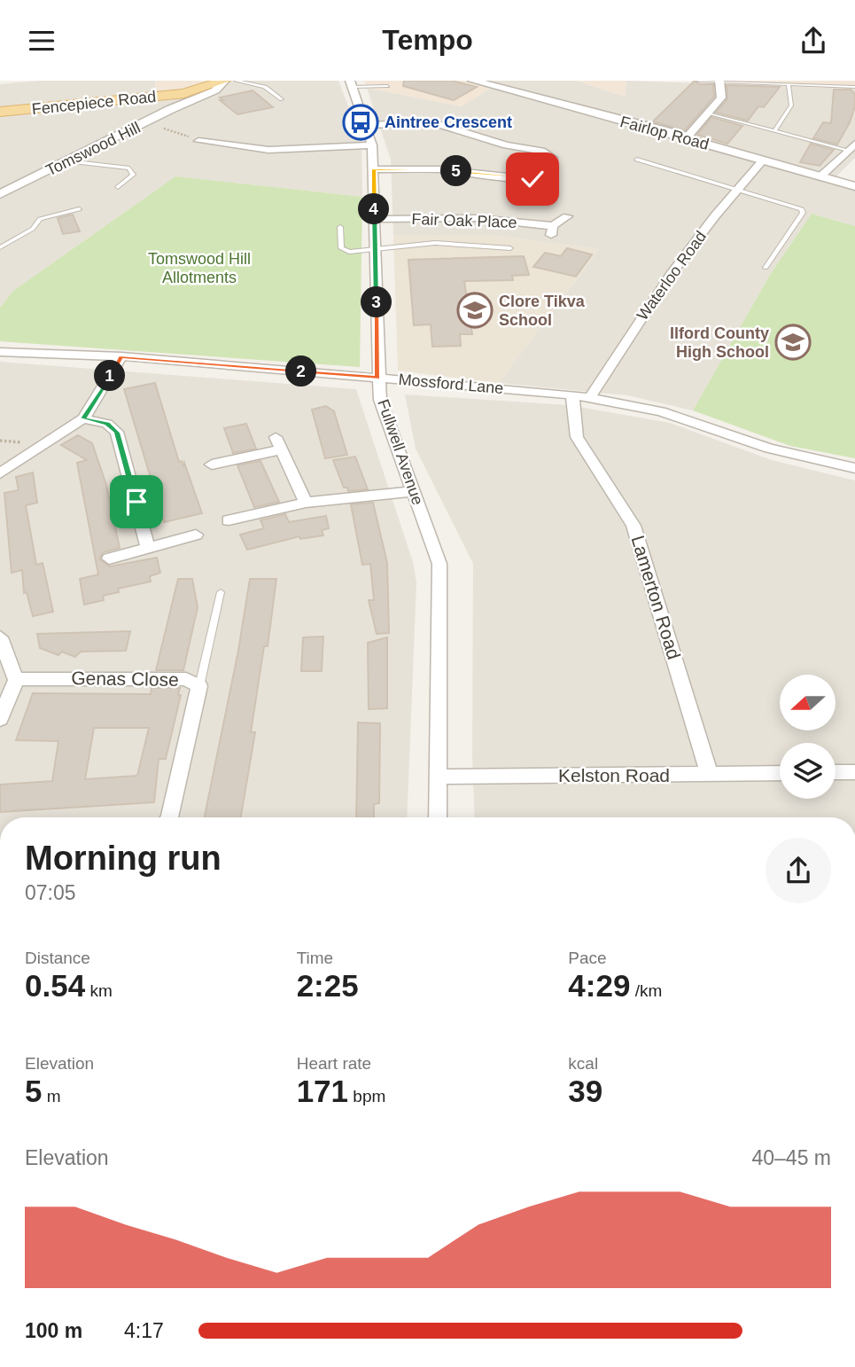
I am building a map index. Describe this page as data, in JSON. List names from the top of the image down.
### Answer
{
  "streets": {
    "main road": ["Fencepiece Road"],
    "street": [
      "Fairlop Road",
      "Tomswood Hill",
      "Fair Oak Place",
      "Waterloo Road",
      "Mossford Lane",
      "Fullwell Avenue",
      "Lamerton Road",
      "Genas Close",
      "Kelston Road"
    ]
  },
  "crossings": [
    ["Fencepiece Road", "Tomswood Hill"],
    ["Fairlop Road", "Waterloo Road"],
    ["Fair Oak Place", "Fullwell Avenue"],
    ["Waterloo Road", "Mossford Lane"],
    ["Mossford Lane", "Fullwell Avenue"],
    ["Mossford Lane", "Lamerton Road"],
    ["Fullwell Avenue", "Kelston Road"],
    ["Lamerton Road", "Kelston Road"]
  ],
  "parks": ["Tomswood Hill Allotments"],
  "places": {
    "bus stop": ["Aintree Crescent"],
    "school or university": ["Clore Tikva School", "Ilford County High School"]
  },
  "north": "left",
  "page": {
    "header": "Tempo",
    "pins": [
      "5",
      "4",
      "3",
      "2",
      "1"
    ],
    "heading": ["Morning run", "07:05"],
    "stats": [
      ["Distance", "0.54 km"],
      ["Time", "2:25"],
      ["Pace", "4:29 /km"],
      ["Elevation", "5 m"],
      ["Heart rate", "171 bpm"],
      ["kcal", "39"]
    ],
    "chart": ["Elevation", "40–45 m"],
    "list": [
      {
        "name": "100 m",
        "note": "4:17"
      }
    ]
  }
}
